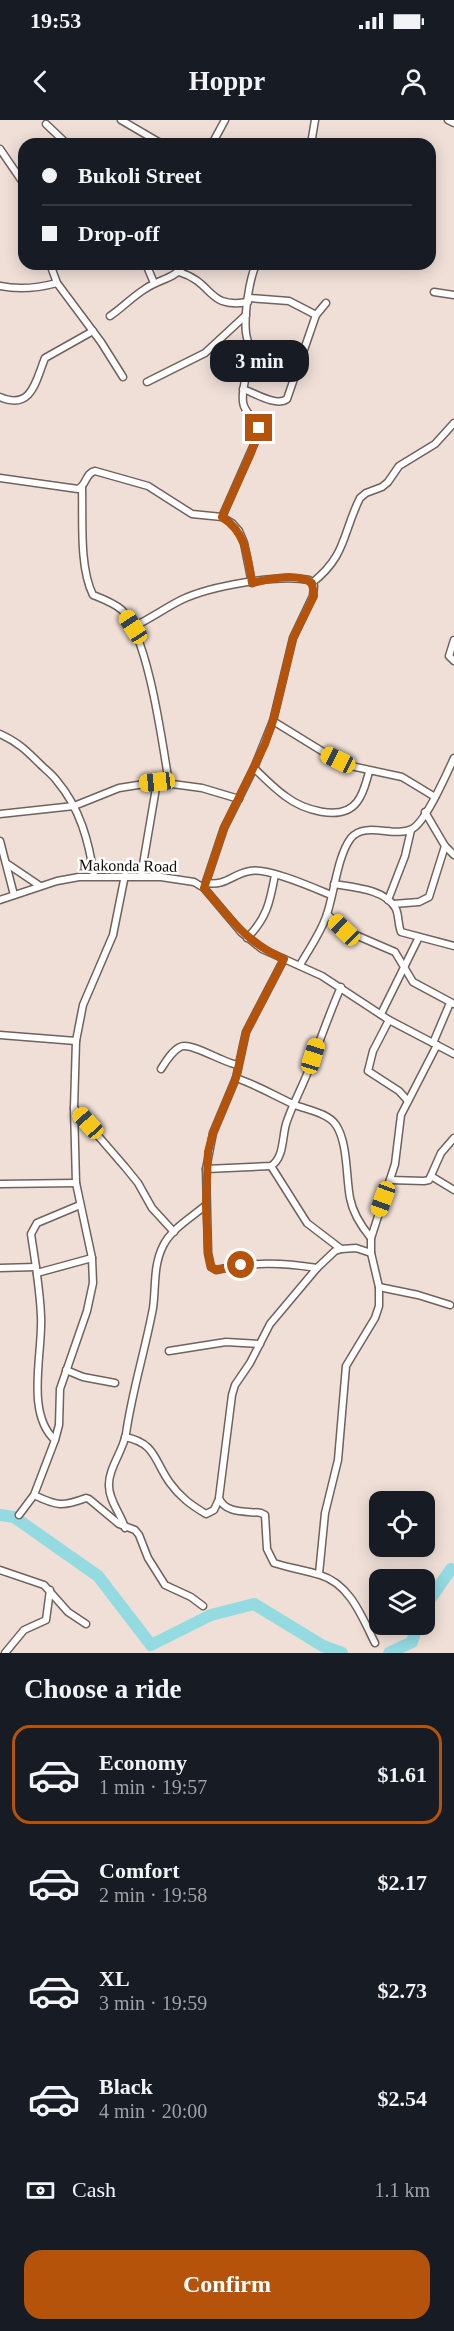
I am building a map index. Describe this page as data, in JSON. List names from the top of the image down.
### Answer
{
  "streets": {
    "street": ["Makonda Road"]
  },
  "page": {
    "status": "19:53",
    "header": "Hoppr",
    "banner": ["Bukoli Street", "Drop-off"],
    "bubble": "3 min",
    "heading": "Choose a ride",
    "list": [
      {
        "name": "Economy",
        "note": "1 min · 19:57",
        "value": "$1.61"
      },
      {
        "name": "Comfort",
        "note": "2 min · 19:58",
        "value": "$2.17"
      },
      {
        "name": "XL",
        "note": "3 min · 19:59",
        "value": "$2.73"
      },
      {
        "name": "Black",
        "note": "4 min · 20:00",
        "value": "$2.54"
      }
    ],
    "pay": ["Cash", "1.1 km"],
    "buttons": "Confirm"
  }
}
